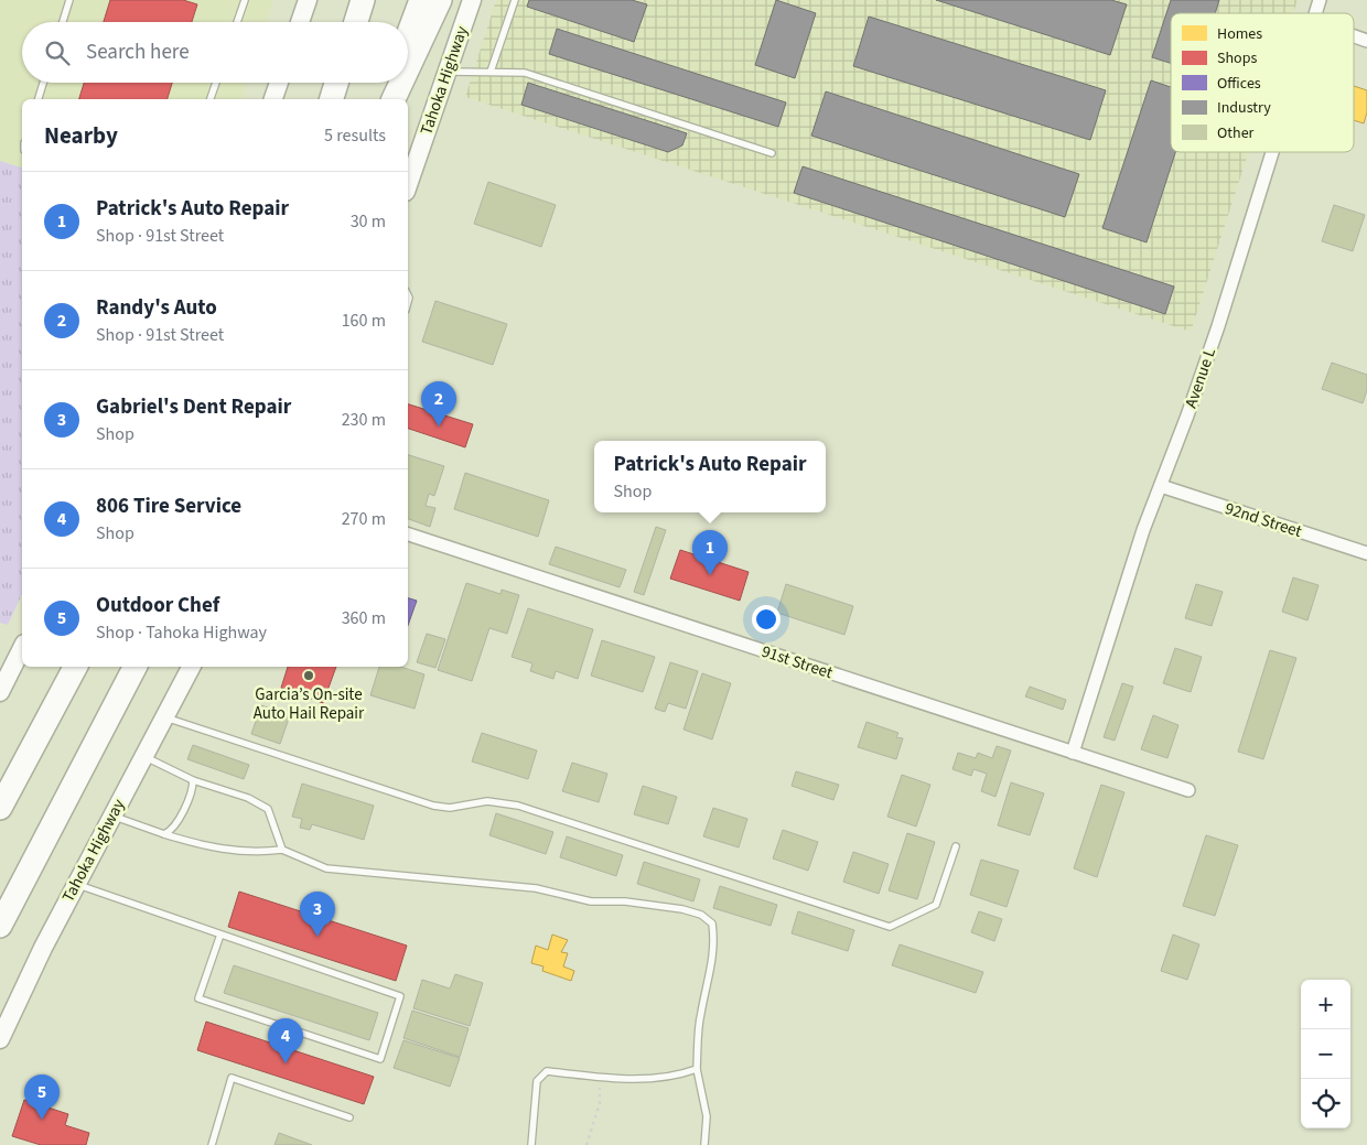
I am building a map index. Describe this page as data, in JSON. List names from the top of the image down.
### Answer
{
  "streets": {
    "main road": ["Tahoka Highway"],
    "street": ["Avenue L", "92nd Street", "91st Street"]
  },
  "crossings": [
    ["Avenue L", "92nd Street"],
    ["Avenue L", "91st Street"]
  ],
  "places": ["Garcia’s On-site Auto Hail Repair"],
  "legend": [
    "Homes",
    "Shops",
    "Offices",
    "Industry",
    "Other"
  ],
  "page": {
    "search": "Search here",
    "heading": ["Nearby", "5 results"],
    "list": [
      {
        "mark": "1",
        "name": "Patrick's Auto Repair",
        "note": "Shop · 91st Street",
        "value": "30 m"
      },
      {
        "mark": "2",
        "name": "Randy's Auto",
        "note": "Shop · 91st Street",
        "value": "160 m"
      },
      {
        "mark": "3",
        "name": "Gabriel's Dent Repair",
        "note": "Shop",
        "value": "230 m"
      },
      {
        "mark": "4",
        "name": "806 Tire Service",
        "note": "Shop",
        "value": "270 m"
      },
      {
        "mark": "5",
        "name": "Outdoor Chef",
        "note": "Shop · Tahoka Highway",
        "value": "360 m"
      }
    ],
    "pins": [
      "2",
      "1",
      "3",
      "4",
      "5"
    ],
    "popup": ["Patrick's Auto Repair", "Shop"],
    "map_buttons": ["+", "−"]
  }
}
